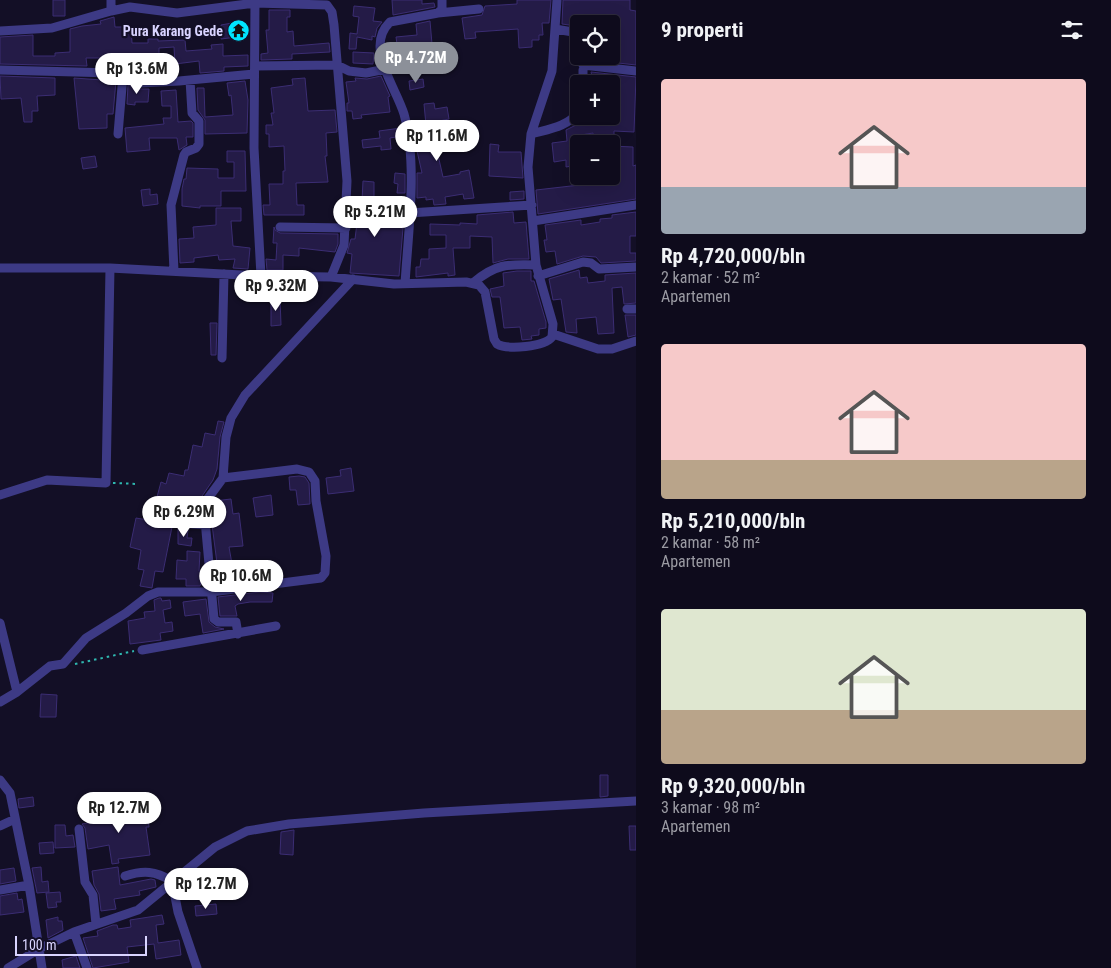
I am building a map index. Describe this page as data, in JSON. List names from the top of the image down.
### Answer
{
  "places": {
    "temple": ["Pura Karang Gede"]
  },
  "scale_bar": "100 m",
  "page": {
    "heading": "9 properti",
    "map_buttons": ["+", "−"],
    "price": [
      "Rp 4.72M",
      "Rp 13.6M",
      "Rp 11.6M",
      "Rp 5.21M",
      "Rp 9.32M",
      "Rp 6.29M",
      "Rp 10.6M",
      "Rp 12.7M",
      "Rp 12.7M"
    ],
    "list": [
      {
        "name": "Rp 4,720,000/bln",
        "note": "2 kamar · 52 m² · Apartemen"
      },
      {
        "name": "Rp 5,210,000/bln",
        "note": "2 kamar · 58 m² · Apartemen"
      },
      {
        "name": "Rp 9,320,000/bln",
        "note": "3 kamar · 98 m² · Apartemen"
      }
    ],
    "scale": "100 m"
  }
}
